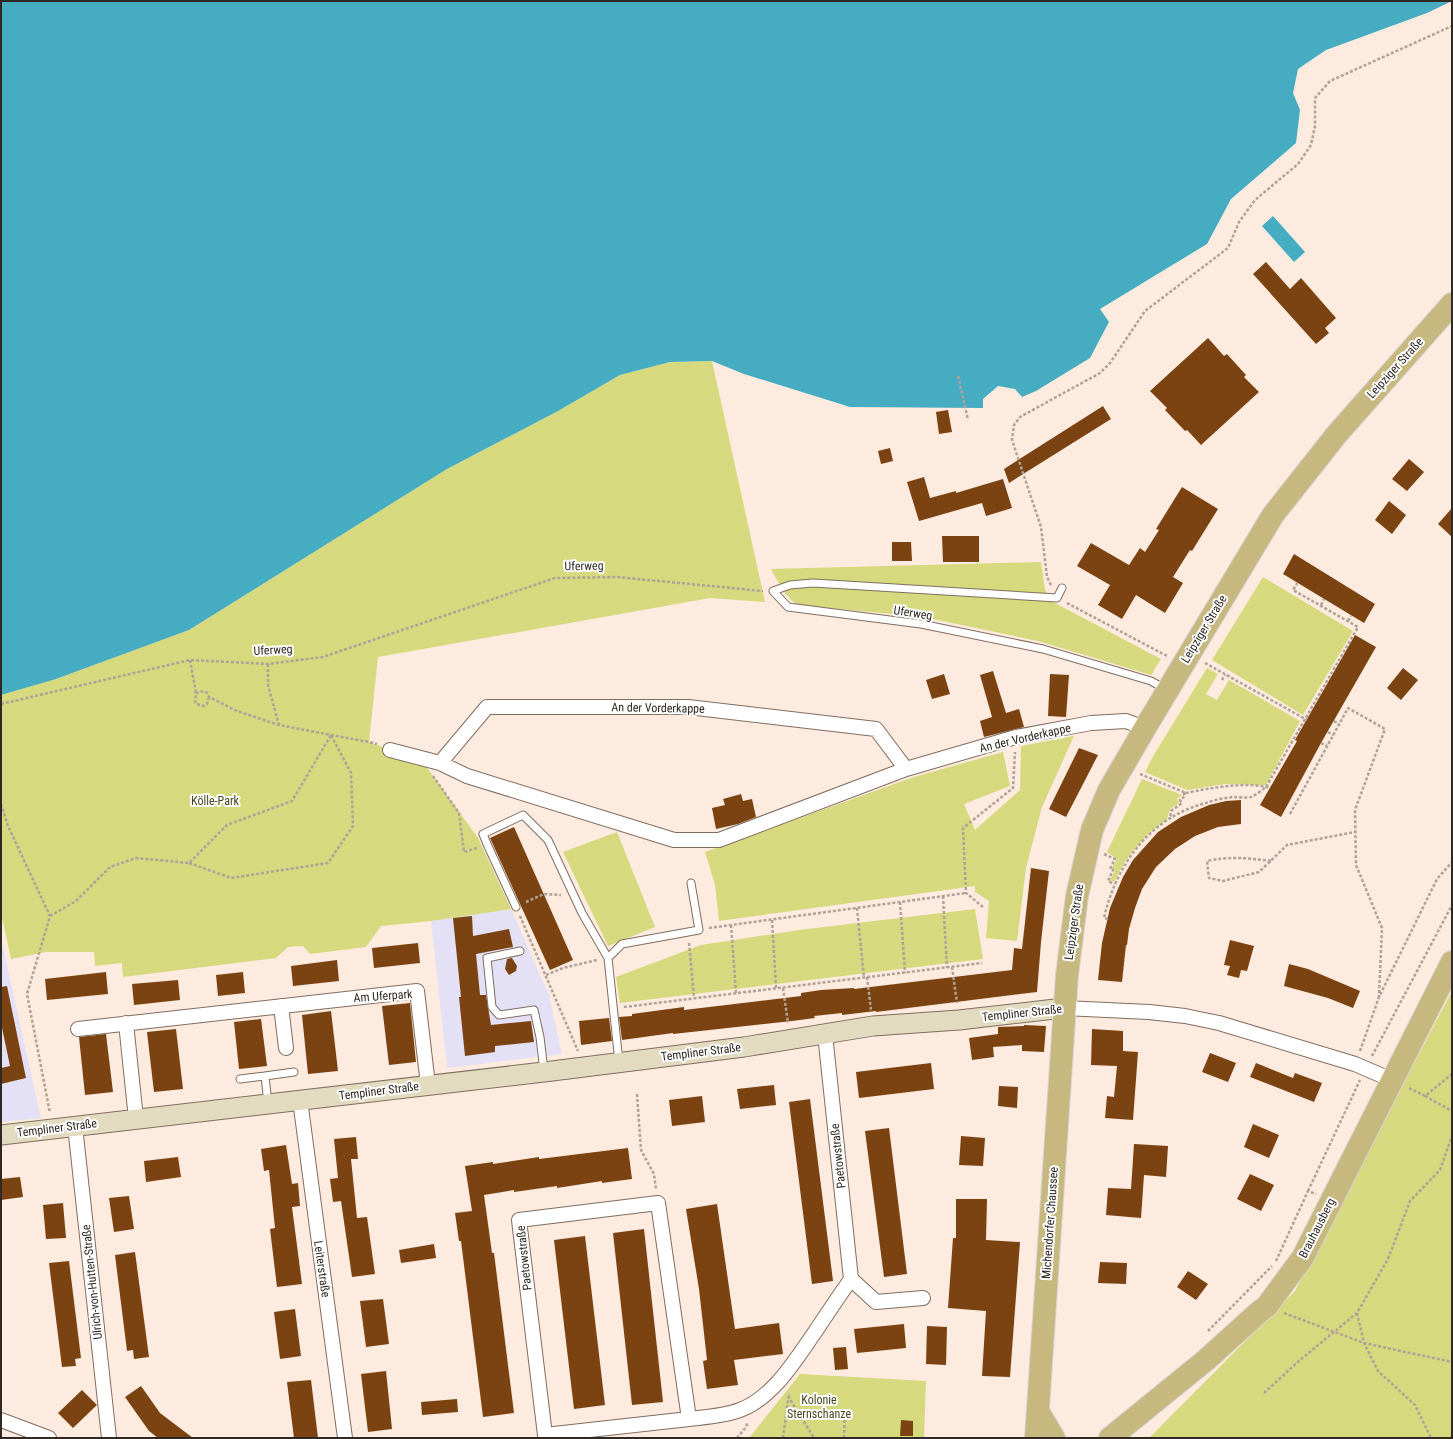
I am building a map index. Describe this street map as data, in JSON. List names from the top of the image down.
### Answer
{
  "streets": {
    "main road": ["Leipziger Straße", "Michendorfer Chaussee", "Brauhausberg"],
    "street": [
      "An der Vorderkappe",
      "Am Uferpark",
      "Templiner Straße",
      "Paetowstraße",
      "Leiterstraße",
      "Ulrich-von-Hutten-Straße"
    ],
    "lane": ["Uferweg"]
  },
  "crossings": [
    ["Leipziger Straße", "Uferweg"],
    ["Leipziger Straße", "An der Vorderkappe"],
    ["Leipziger Straße", "Templiner Straße"],
    ["Leipziger Straße", "Michendorfer Chaussee"],
    ["Am Uferpark", "Templiner Straße"],
    ["Templiner Straße", "Paetowstraße"],
    ["Templiner Straße", "Michendorfer Chaussee"],
    ["Templiner Straße", "Brauhausberg"],
    ["Templiner Straße", "Leiterstraße"],
    ["Templiner Straße", "Ulrich-von-Hutten-Straße"]
  ],
  "parks": ["Kölle-Park", "Kolonie Sternschanze"]
}
